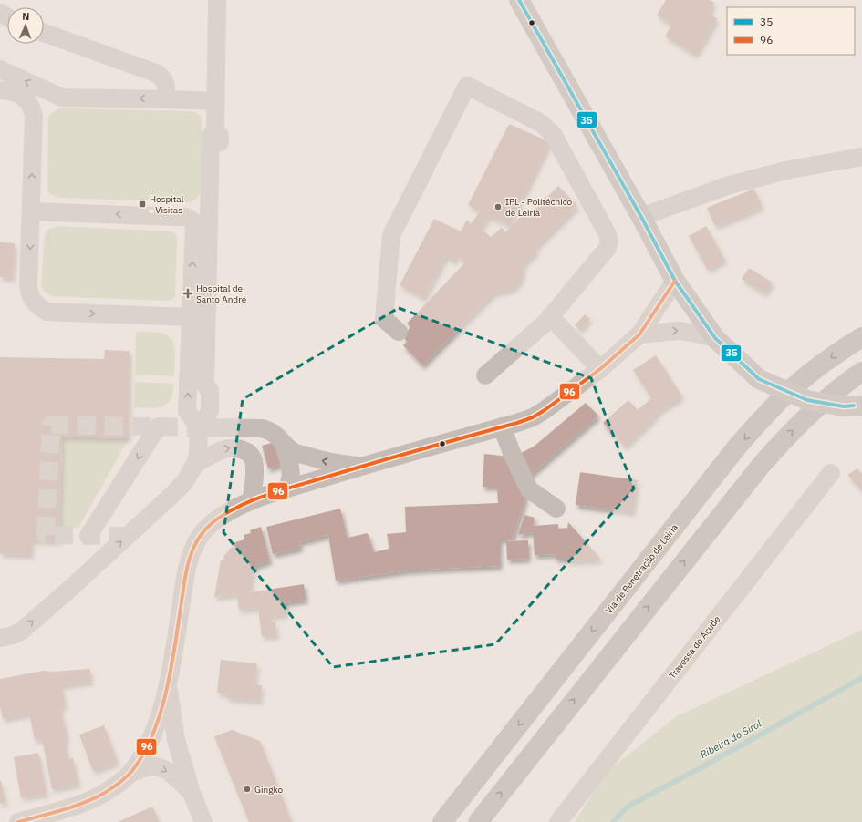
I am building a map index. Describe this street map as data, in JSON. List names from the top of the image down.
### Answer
{
  "streets": {
    "highway": ["Via de Penetração de Leiria"],
    "street": ["Travessa do Açude"]
  },
  "water": ["Ribeira do Sirol"],
  "places": {
    "transit": ["Hospital - Visitas"],
    "other": ["IPL - Politécnico de Leiria", "Gingko"],
    "health": ["Hospital de Santo André"]
  },
  "lines": ["transit line 35", "transit line 96"],
  "legend": ["35", "96"],
  "north": "top"
}
